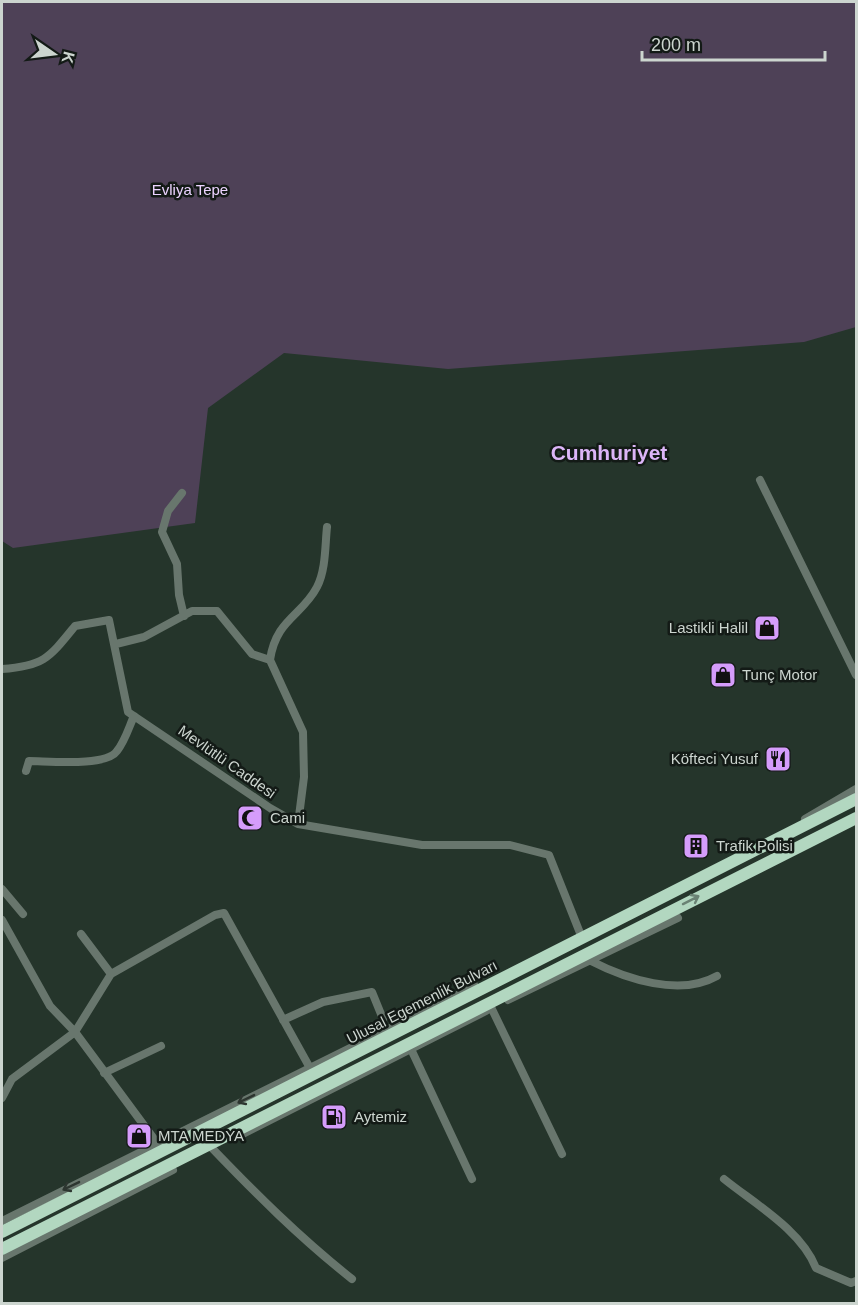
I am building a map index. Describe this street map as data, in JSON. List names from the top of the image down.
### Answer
{
  "streets": {
    "highway": ["Ulusal Egemenlik Bulvarı"],
    "street": ["Mevlütlü Caddesi"]
  },
  "crossings": [
    ["Mevlütlü Caddesi", "Ulusal Egemenlik Bulvarı"]
  ],
  "districts": ["Cumhuriyet"],
  "parks": ["Evliya Tepe"],
  "places": {
    "shop": ["Lastikli Halil", "Tunç Motor", "MTA MEDYA"],
    "restaurant": ["Köfteci Yusuf"],
    "mosque": ["Cami"],
    "building": ["Trafik Polisi"],
    "fuel station": ["Aytemiz"]
  },
  "scale_bar": "200 m",
  "north": "right"
}
